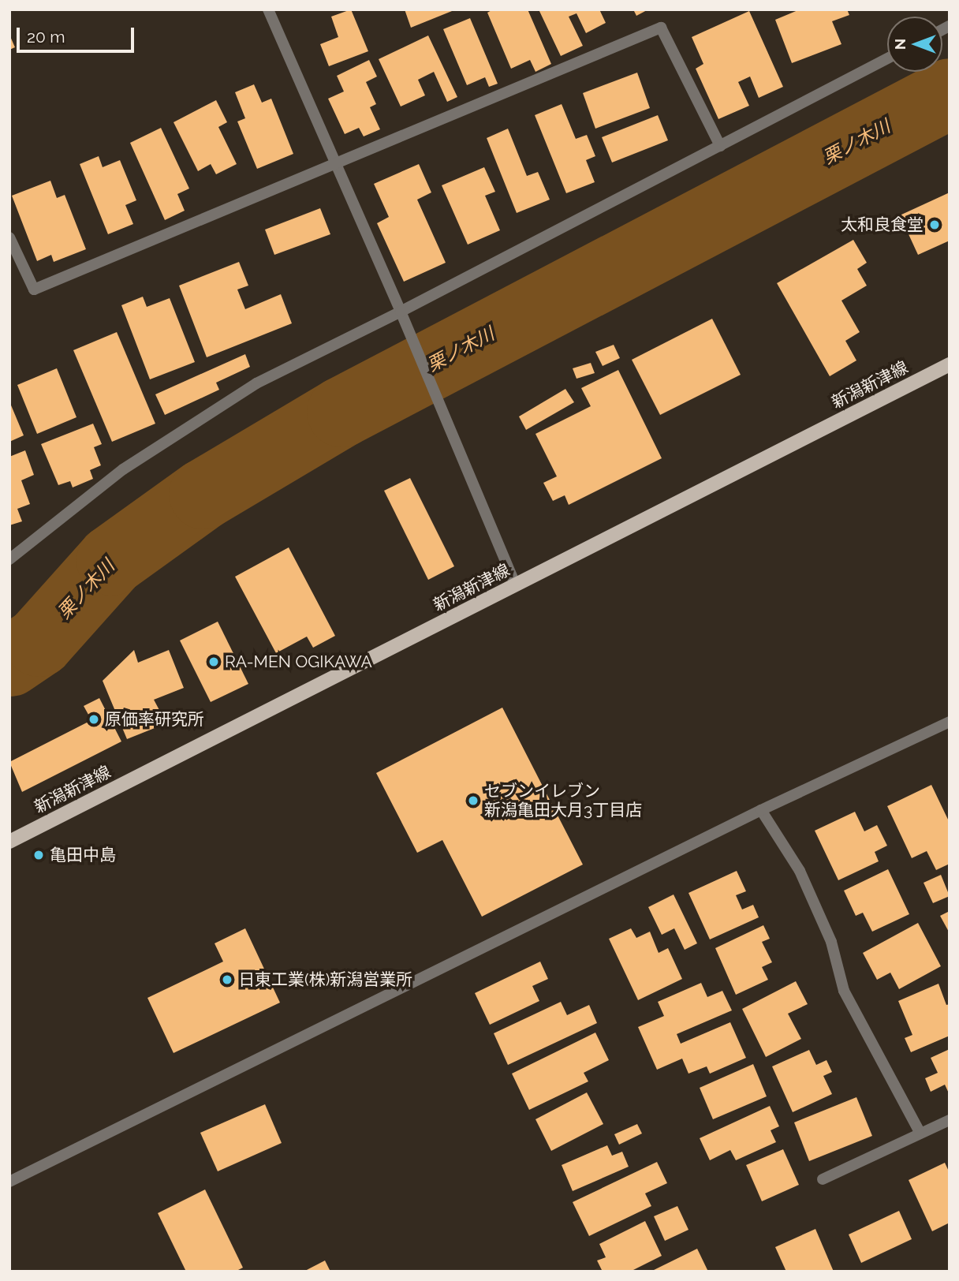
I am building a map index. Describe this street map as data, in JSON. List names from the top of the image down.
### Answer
{
  "streets": {
    "main road": ["新潟新津線"]
  },
  "water": ["栗ノ木川"],
  "places": [
    "太和良食堂",
    "RA-MEN OGIKAWA",
    "原価率研究所",
    "セブンイレブン 新潟亀田大月3丁目店",
    "亀田中島",
    "日東工業(株)新潟営業所"
  ],
  "scale_bar": "20 m",
  "north": "left"
}
